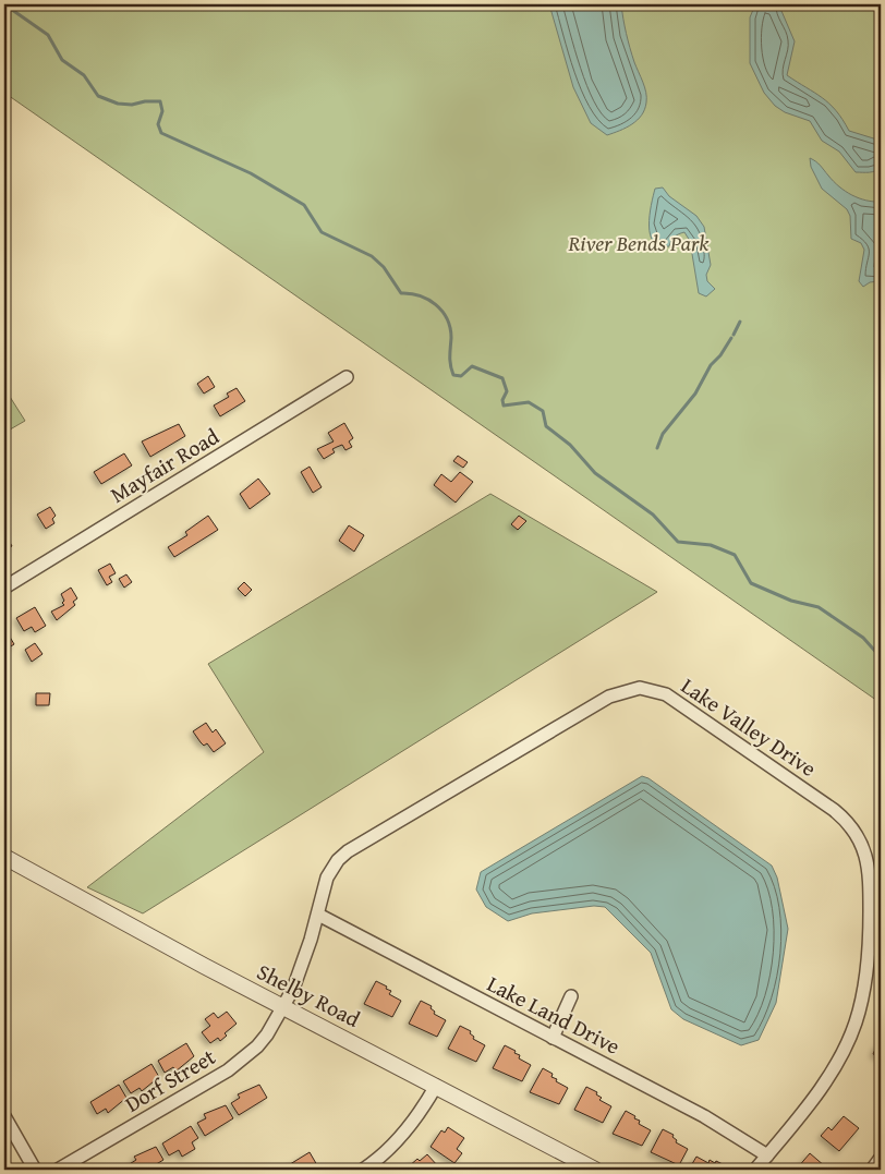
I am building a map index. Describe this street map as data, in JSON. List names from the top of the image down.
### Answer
{
  "streets": {
    "street": [
      "Mayfair Road",
      "Lake Valley Drive",
      "Shelby Road",
      "Lake Land Drive",
      "Dorf Street"
    ]
  },
  "crossings": [
    ["Lake Valley Drive", "Shelby Road"],
    ["Lake Valley Drive", "Lake Land Drive"],
    ["Lake Valley Drive", "Dorf Street"],
    ["Shelby Road", "Dorf Street"]
  ],
  "parks": ["River Bends Park"]
}
